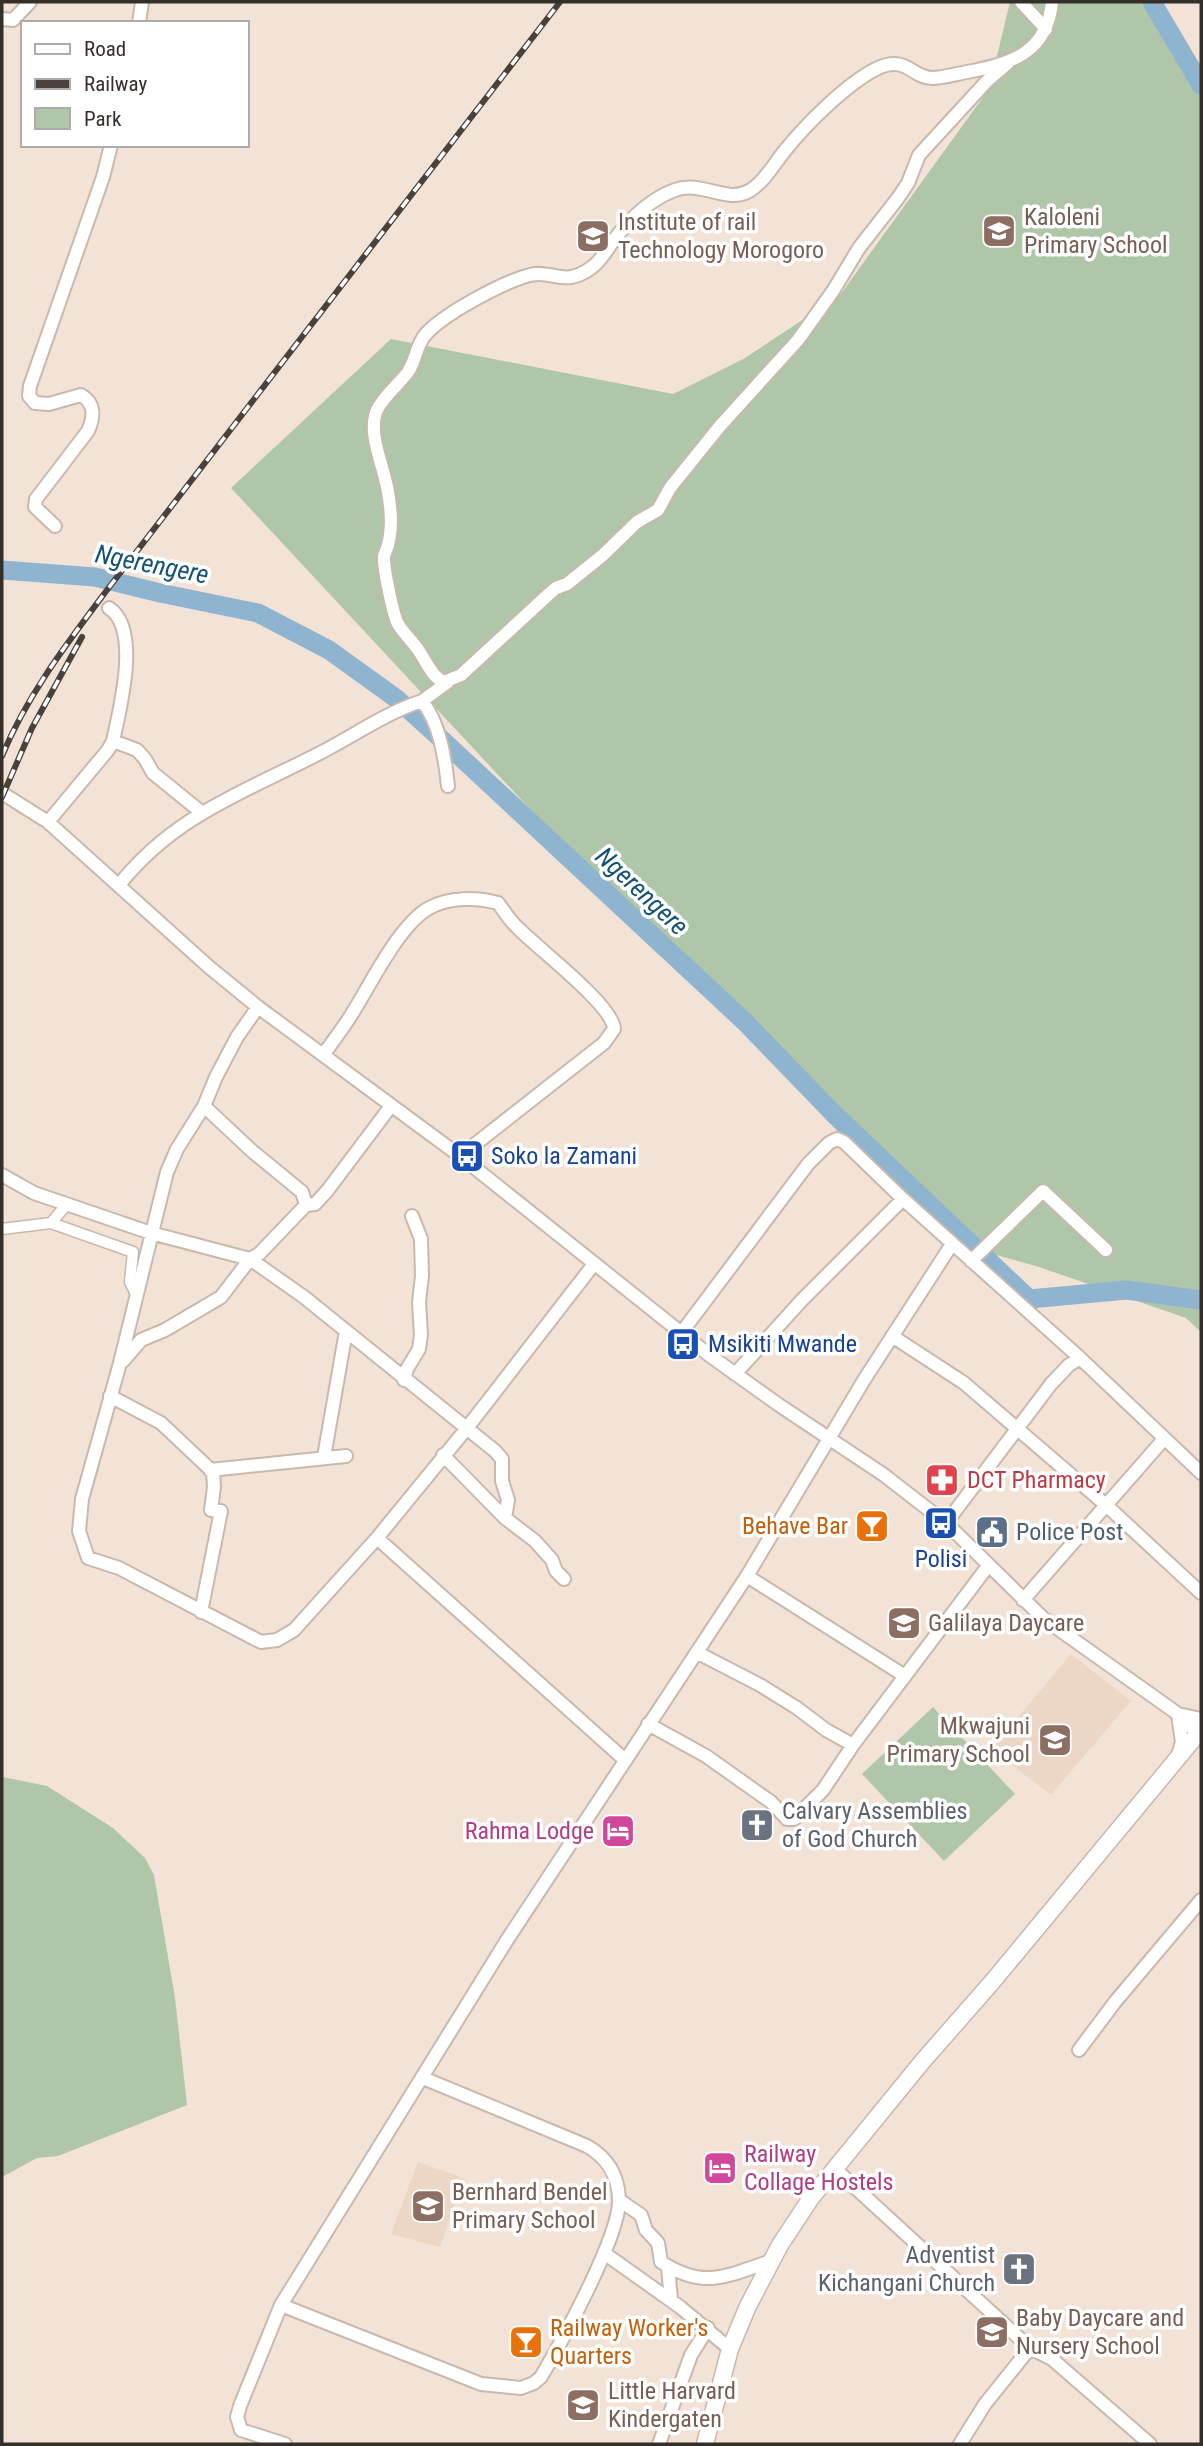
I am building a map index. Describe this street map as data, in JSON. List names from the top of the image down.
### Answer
{
  "water": ["Ngerengere"],
  "places": {
    "school or university": [
      "Kaloleni Primary School",
      "Institute of rail Technology Morogoro",
      "Galilaya Daycare",
      "Mkwajuni Primary School",
      "Bernhard Bendel Primary School",
      "Baby Daycare and Nursery School",
      "Little Harvard Kindergaten"
    ],
    "bus stop": ["Soko la Zamani", "Msikiti Mwande", "Polisi"],
    "pharmacy": ["DCT Pharmacy"],
    "bar": ["Behave Bar", "Railway Worker's Quarters"],
    "public building": ["Police Post"],
    "church": ["Calvary Assemblies of God Church", "Adventist Kichangani Church"],
    "hotel": ["Rahma Lodge", "Railway Collage Hostels"]
  },
  "legend": ["Road", "Railway", "Park"]
}
